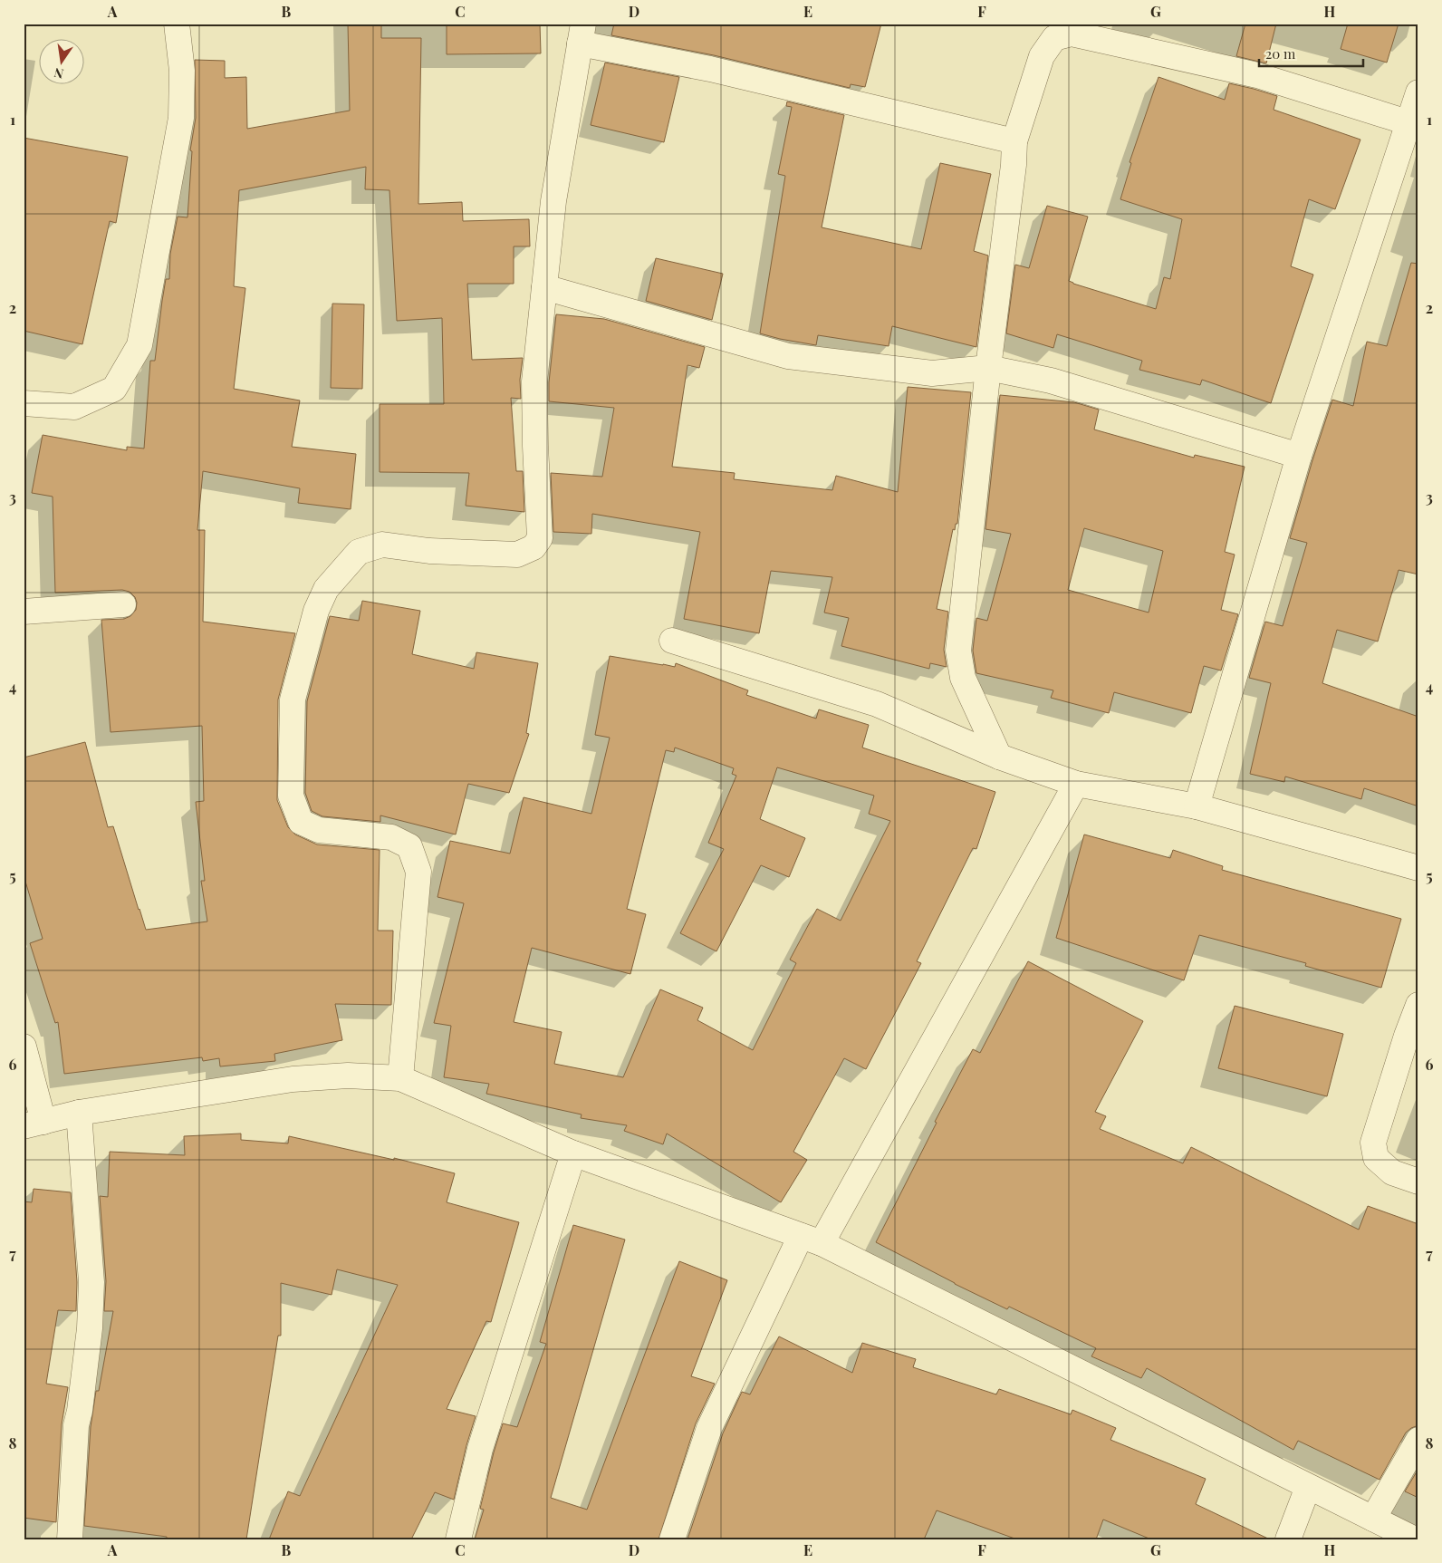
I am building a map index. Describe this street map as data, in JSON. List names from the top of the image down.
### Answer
{
  "scale_bar": "20 m",
  "north": "bottom",
  "grid": {
    "columns": [
      "A",
      "B",
      "C",
      "D",
      "E",
      "F",
      "G",
      "H"
    ],
    "rows": [
      "1",
      "2",
      "3",
      "4",
      "5",
      "6",
      "7",
      "8"
    ]
  }
}
